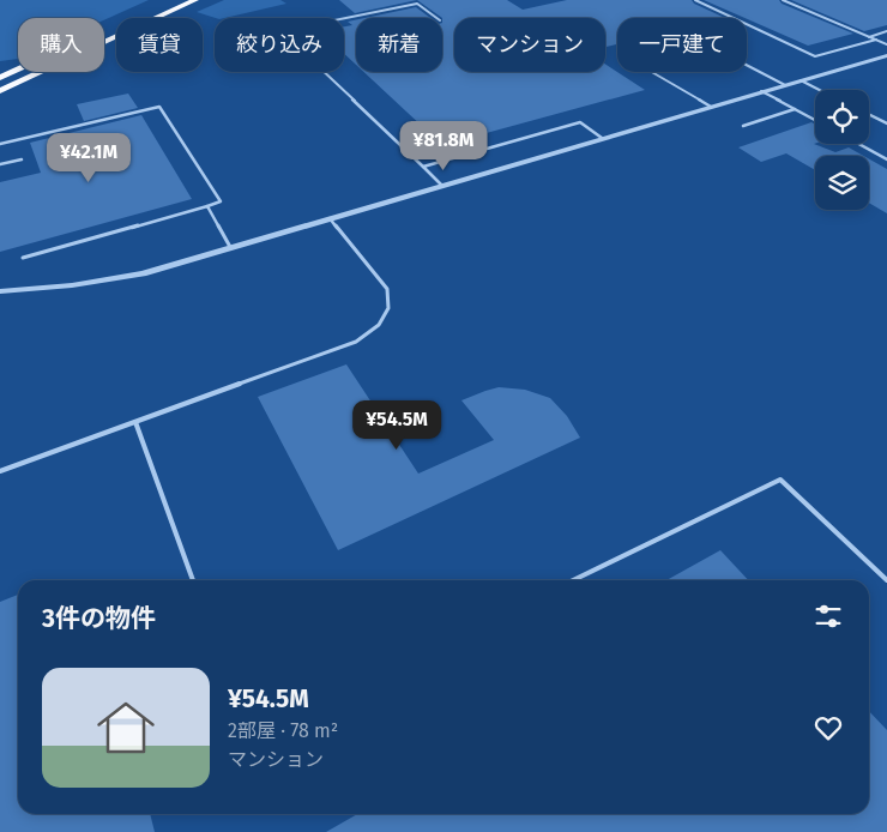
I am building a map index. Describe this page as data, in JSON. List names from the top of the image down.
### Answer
{
  "page": {
    "chip": [
      "購入",
      "賃貸",
      "絞り込み",
      "新着",
      "マンション",
      "一戸建て"
    ],
    "price": ["¥81.8M", "¥42.1M", "¥54.5M"],
    "heading": "3件の物件",
    "list": [
      {
        "name": "¥54.5M",
        "note": "2部屋 · 78 m² · マンション"
      }
    ]
  }
}
